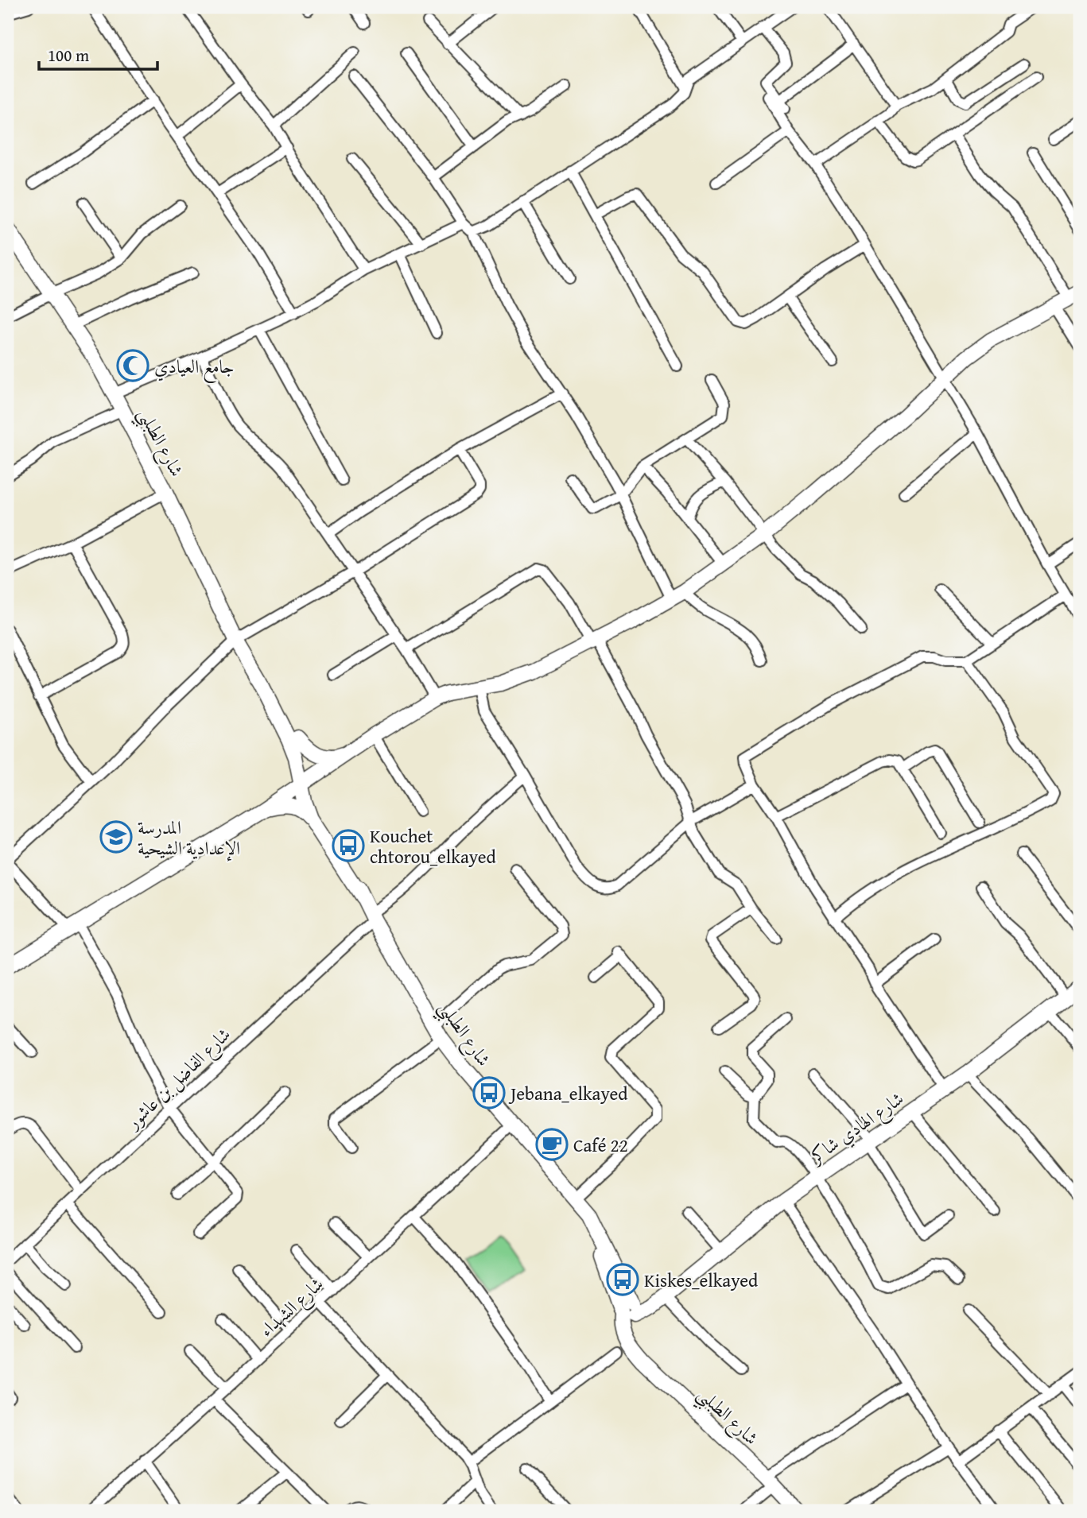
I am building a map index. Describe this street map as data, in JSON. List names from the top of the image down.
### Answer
{
  "streets": {
    "street": [
      "شارع الطبلبي",
      "شارع الفاضل بن عاشور",
      "شارع الهادي شاكر",
      "شارع الشهداء"
    ]
  },
  "crossings": [
    ["شارع الطبلبي", "شارع الفاضل بن عاشور"],
    ["شارع الطبلبي", "شارع الشهداء"]
  ],
  "places": {
    "mosque": ["جامع العيادي"],
    "school or university": ["المدرسة الإعدادية الشيحية"],
    "bus stop": ["Kouchet chtorou_elkayed", "Jebana_elkayed", "Kiskes_elkayed"],
    "cafe": ["Café 22"]
  },
  "scale_bar": "100 m"
}
